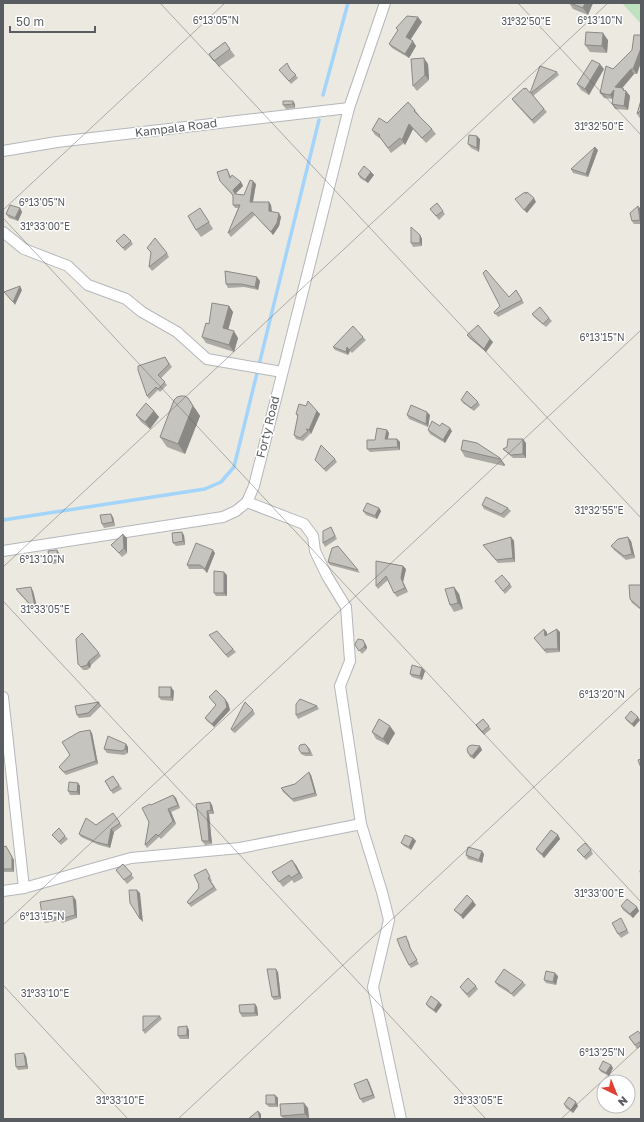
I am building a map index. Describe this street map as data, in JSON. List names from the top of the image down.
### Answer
{
  "streets": {
    "street": ["Kampala Road", "Forty Road"]
  },
  "crossings": [
    ["Kampala Road", "Forty Road"]
  ],
  "scale_bar": "50 m",
  "north": "bottom right",
  "coordinates": [
    "6°13'05\"N",
    "6°13'10\"N",
    "31°32'50\"E",
    "31°33'00\"E",
    "6°13'15\"N",
    "31°32'55\"E",
    "31°33'05\"E",
    "6°13'20\"N",
    "31°33'10\"E",
    "6°13'25\"N"
  ]
}
